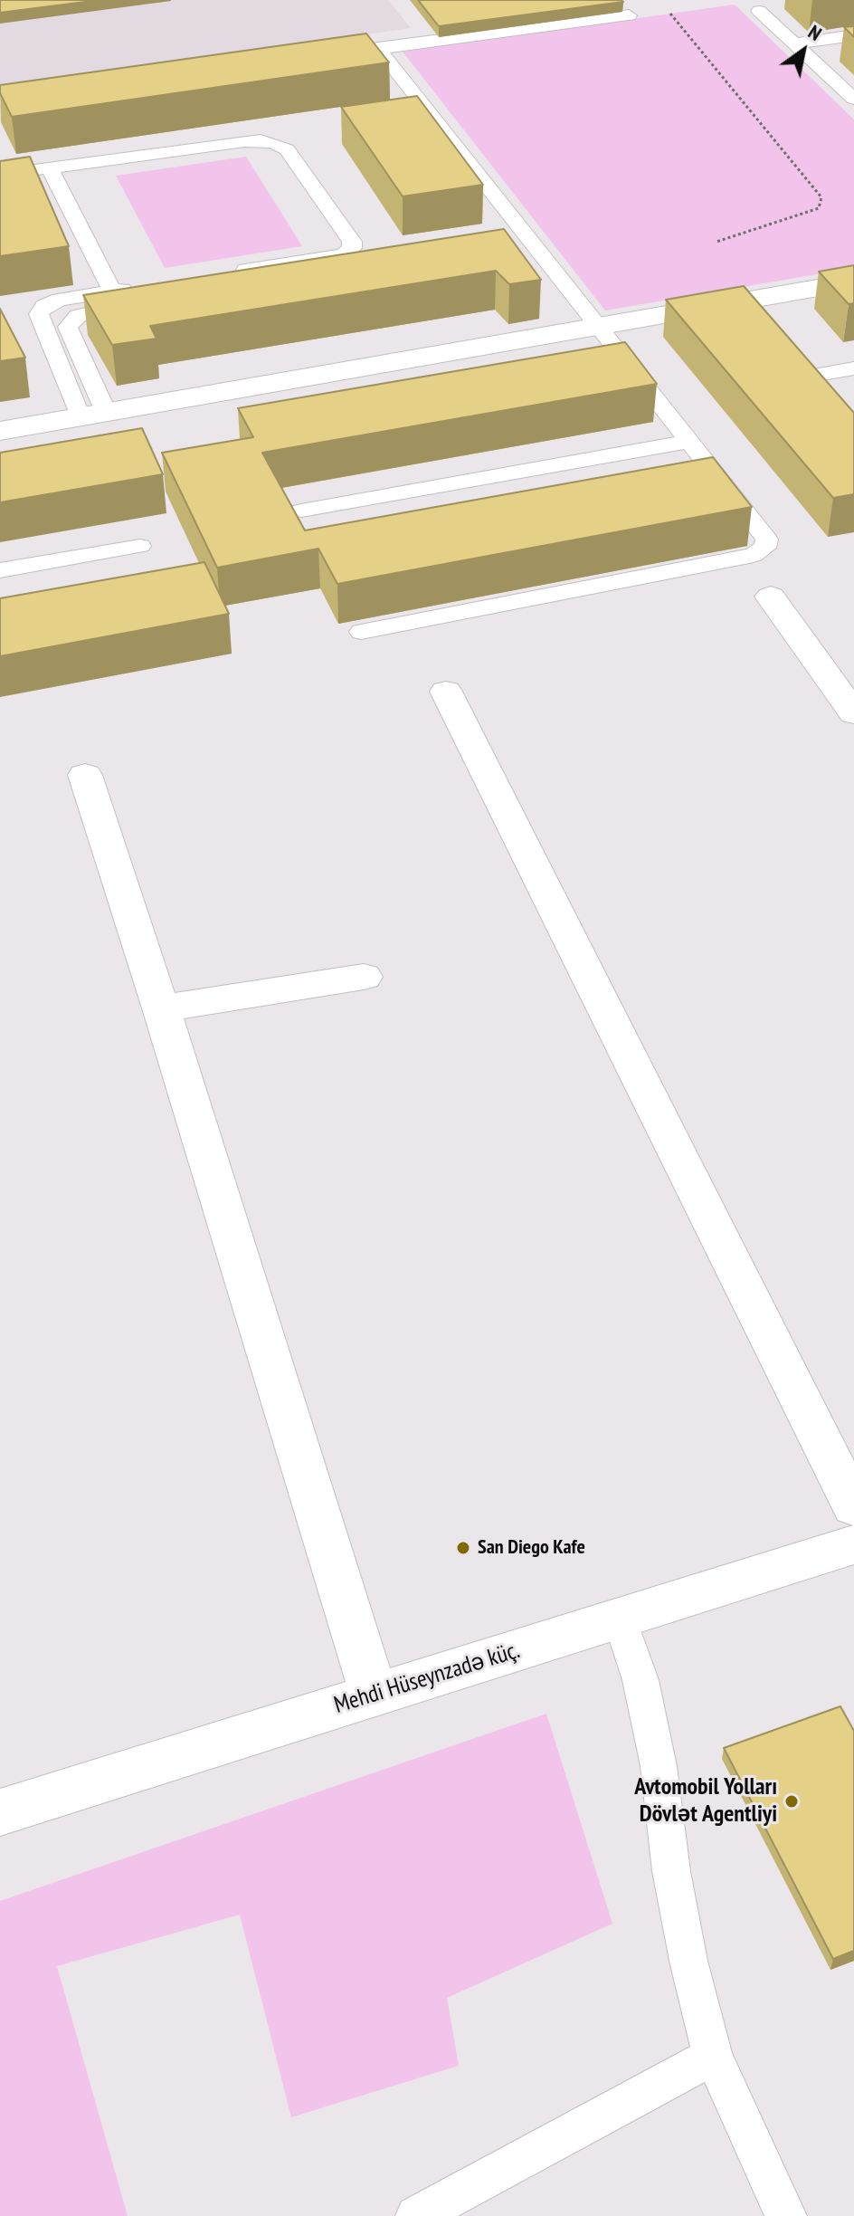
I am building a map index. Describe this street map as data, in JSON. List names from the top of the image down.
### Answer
{
  "streets": {
    "street": ["Mehdi Hüseynzadə küç."]
  },
  "places": ["San Diego Kafe", "Avtomobil Yolları Dövlət Agentliyi"],
  "north": "top right"
}
